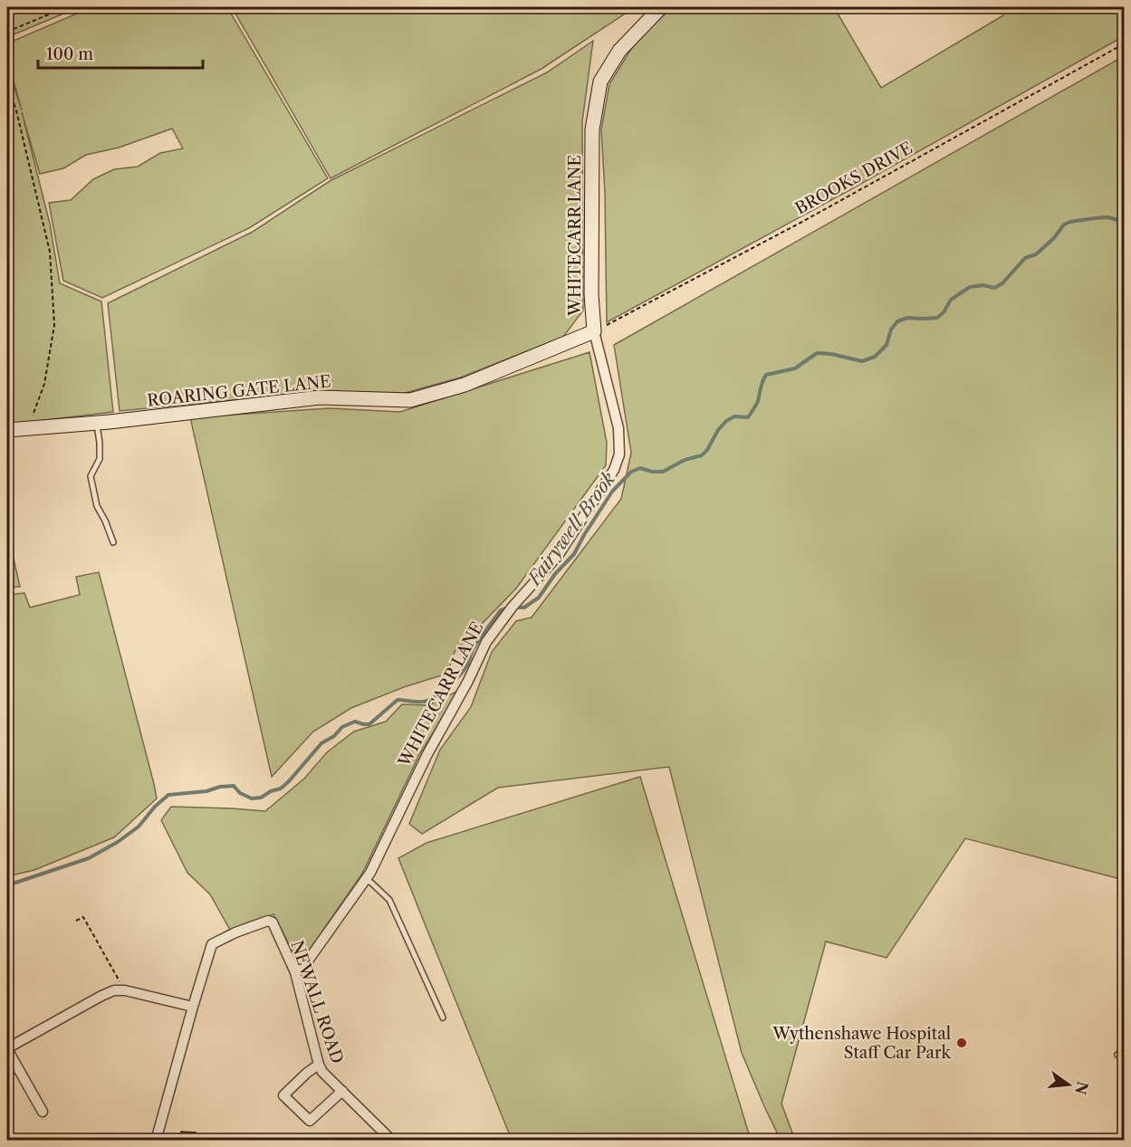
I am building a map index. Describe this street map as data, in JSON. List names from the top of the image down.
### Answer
{
  "streets": {
    "street": ["WHITECARR LANE", "ROARING GATE LANE", "NEWALL ROAD"],
    "path": ["BROOKS DRIVE"]
  },
  "crossings": [
    ["BROOKS DRIVE", "WHITECARR LANE"],
    ["BROOKS DRIVE", "ROARING GATE LANE"],
    ["WHITECARR LANE", "ROARING GATE LANE"],
    ["WHITECARR LANE", "NEWALL ROAD"]
  ],
  "water": ["Fairywell Brook"],
  "places": ["Wythenshawe Hospital Staff Car Park"],
  "scale_bar": "100 m",
  "north": "right"
}
